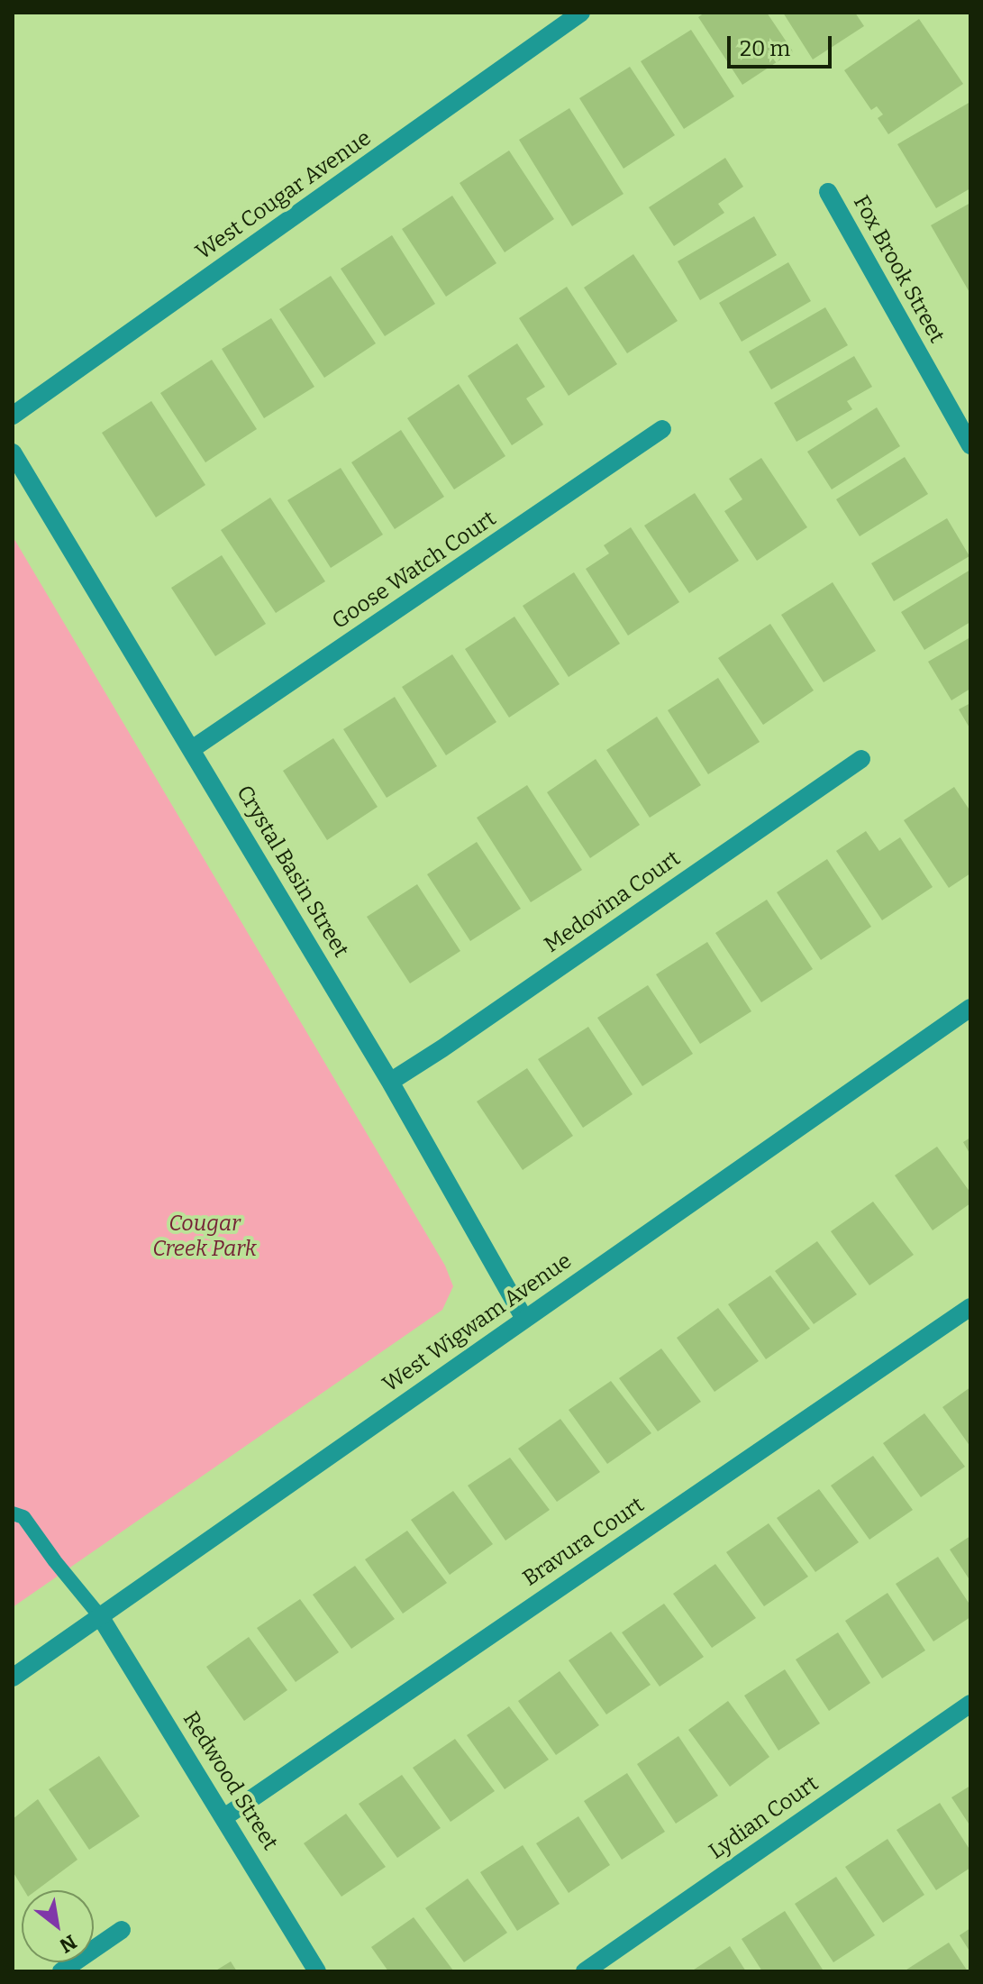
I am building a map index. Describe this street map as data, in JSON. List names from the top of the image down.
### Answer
{
  "streets": {
    "street": [
      "West Cougar Avenue",
      "Fox Brook Street",
      "Goose Watch Court",
      "Crystal Basin Street",
      "Medovina Court",
      "West Wigwam Avenue",
      "Bravura Court",
      "Redwood Street",
      "Lydian Court"
    ]
  },
  "crossings": [
    ["Goose Watch Court", "Crystal Basin Street"],
    ["Crystal Basin Street", "Medovina Court"],
    ["Crystal Basin Street", "West Wigwam Avenue"],
    ["West Wigwam Avenue", "Redwood Street"],
    ["Bravura Court", "Redwood Street"]
  ],
  "parks": ["Cougar Creek Park"],
  "scale_bar": "20 m",
  "north": "bottom right"
}
